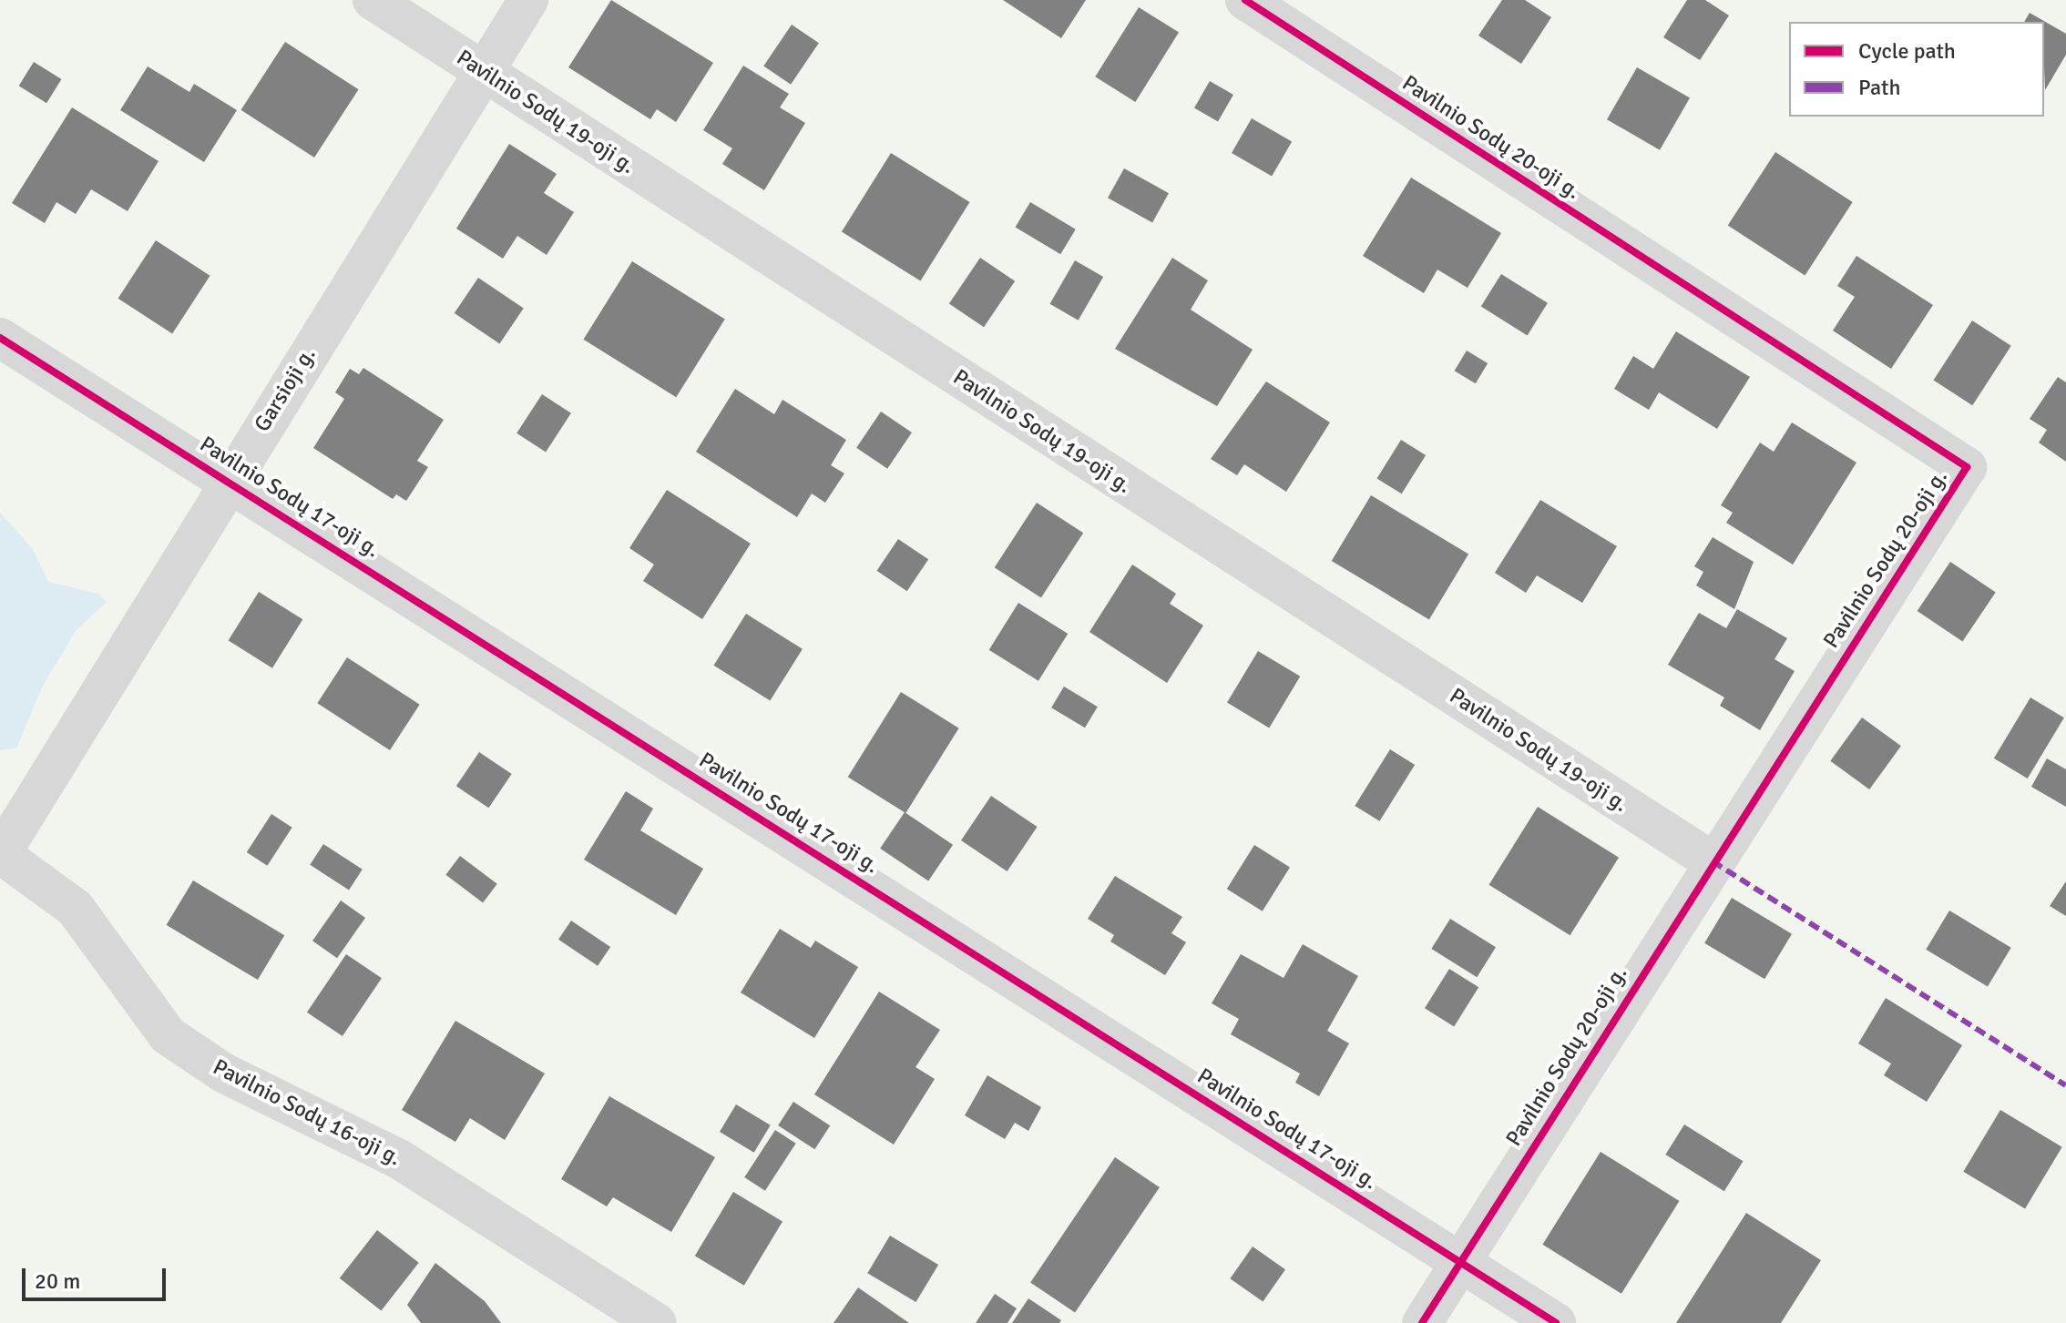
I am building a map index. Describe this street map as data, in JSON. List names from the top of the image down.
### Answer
{
  "streets": {
    "street": [
      "Pavilnio Sodų 19-oji g.",
      "Pavilnio Sodų 20-oji g.",
      "Garsioji g.",
      "Pavilnio Sodų 17-oji g.",
      "Pavilnio Sodų 16-oji g."
    ]
  },
  "crossings": [
    ["Pavilnio Sodų 19-oji g.", "Pavilnio Sodų 20-oji g."],
    ["Pavilnio Sodų 19-oji g.", "Garsioji g."],
    ["Pavilnio Sodų 20-oji g.", "Pavilnio Sodų 17-oji g."],
    ["Garsioji g.", "Pavilnio Sodų 17-oji g."],
    ["Garsioji g.", "Pavilnio Sodų 16-oji g."]
  ],
  "legend": ["Cycle path", "Path"],
  "scale_bar": "20 m"
}
